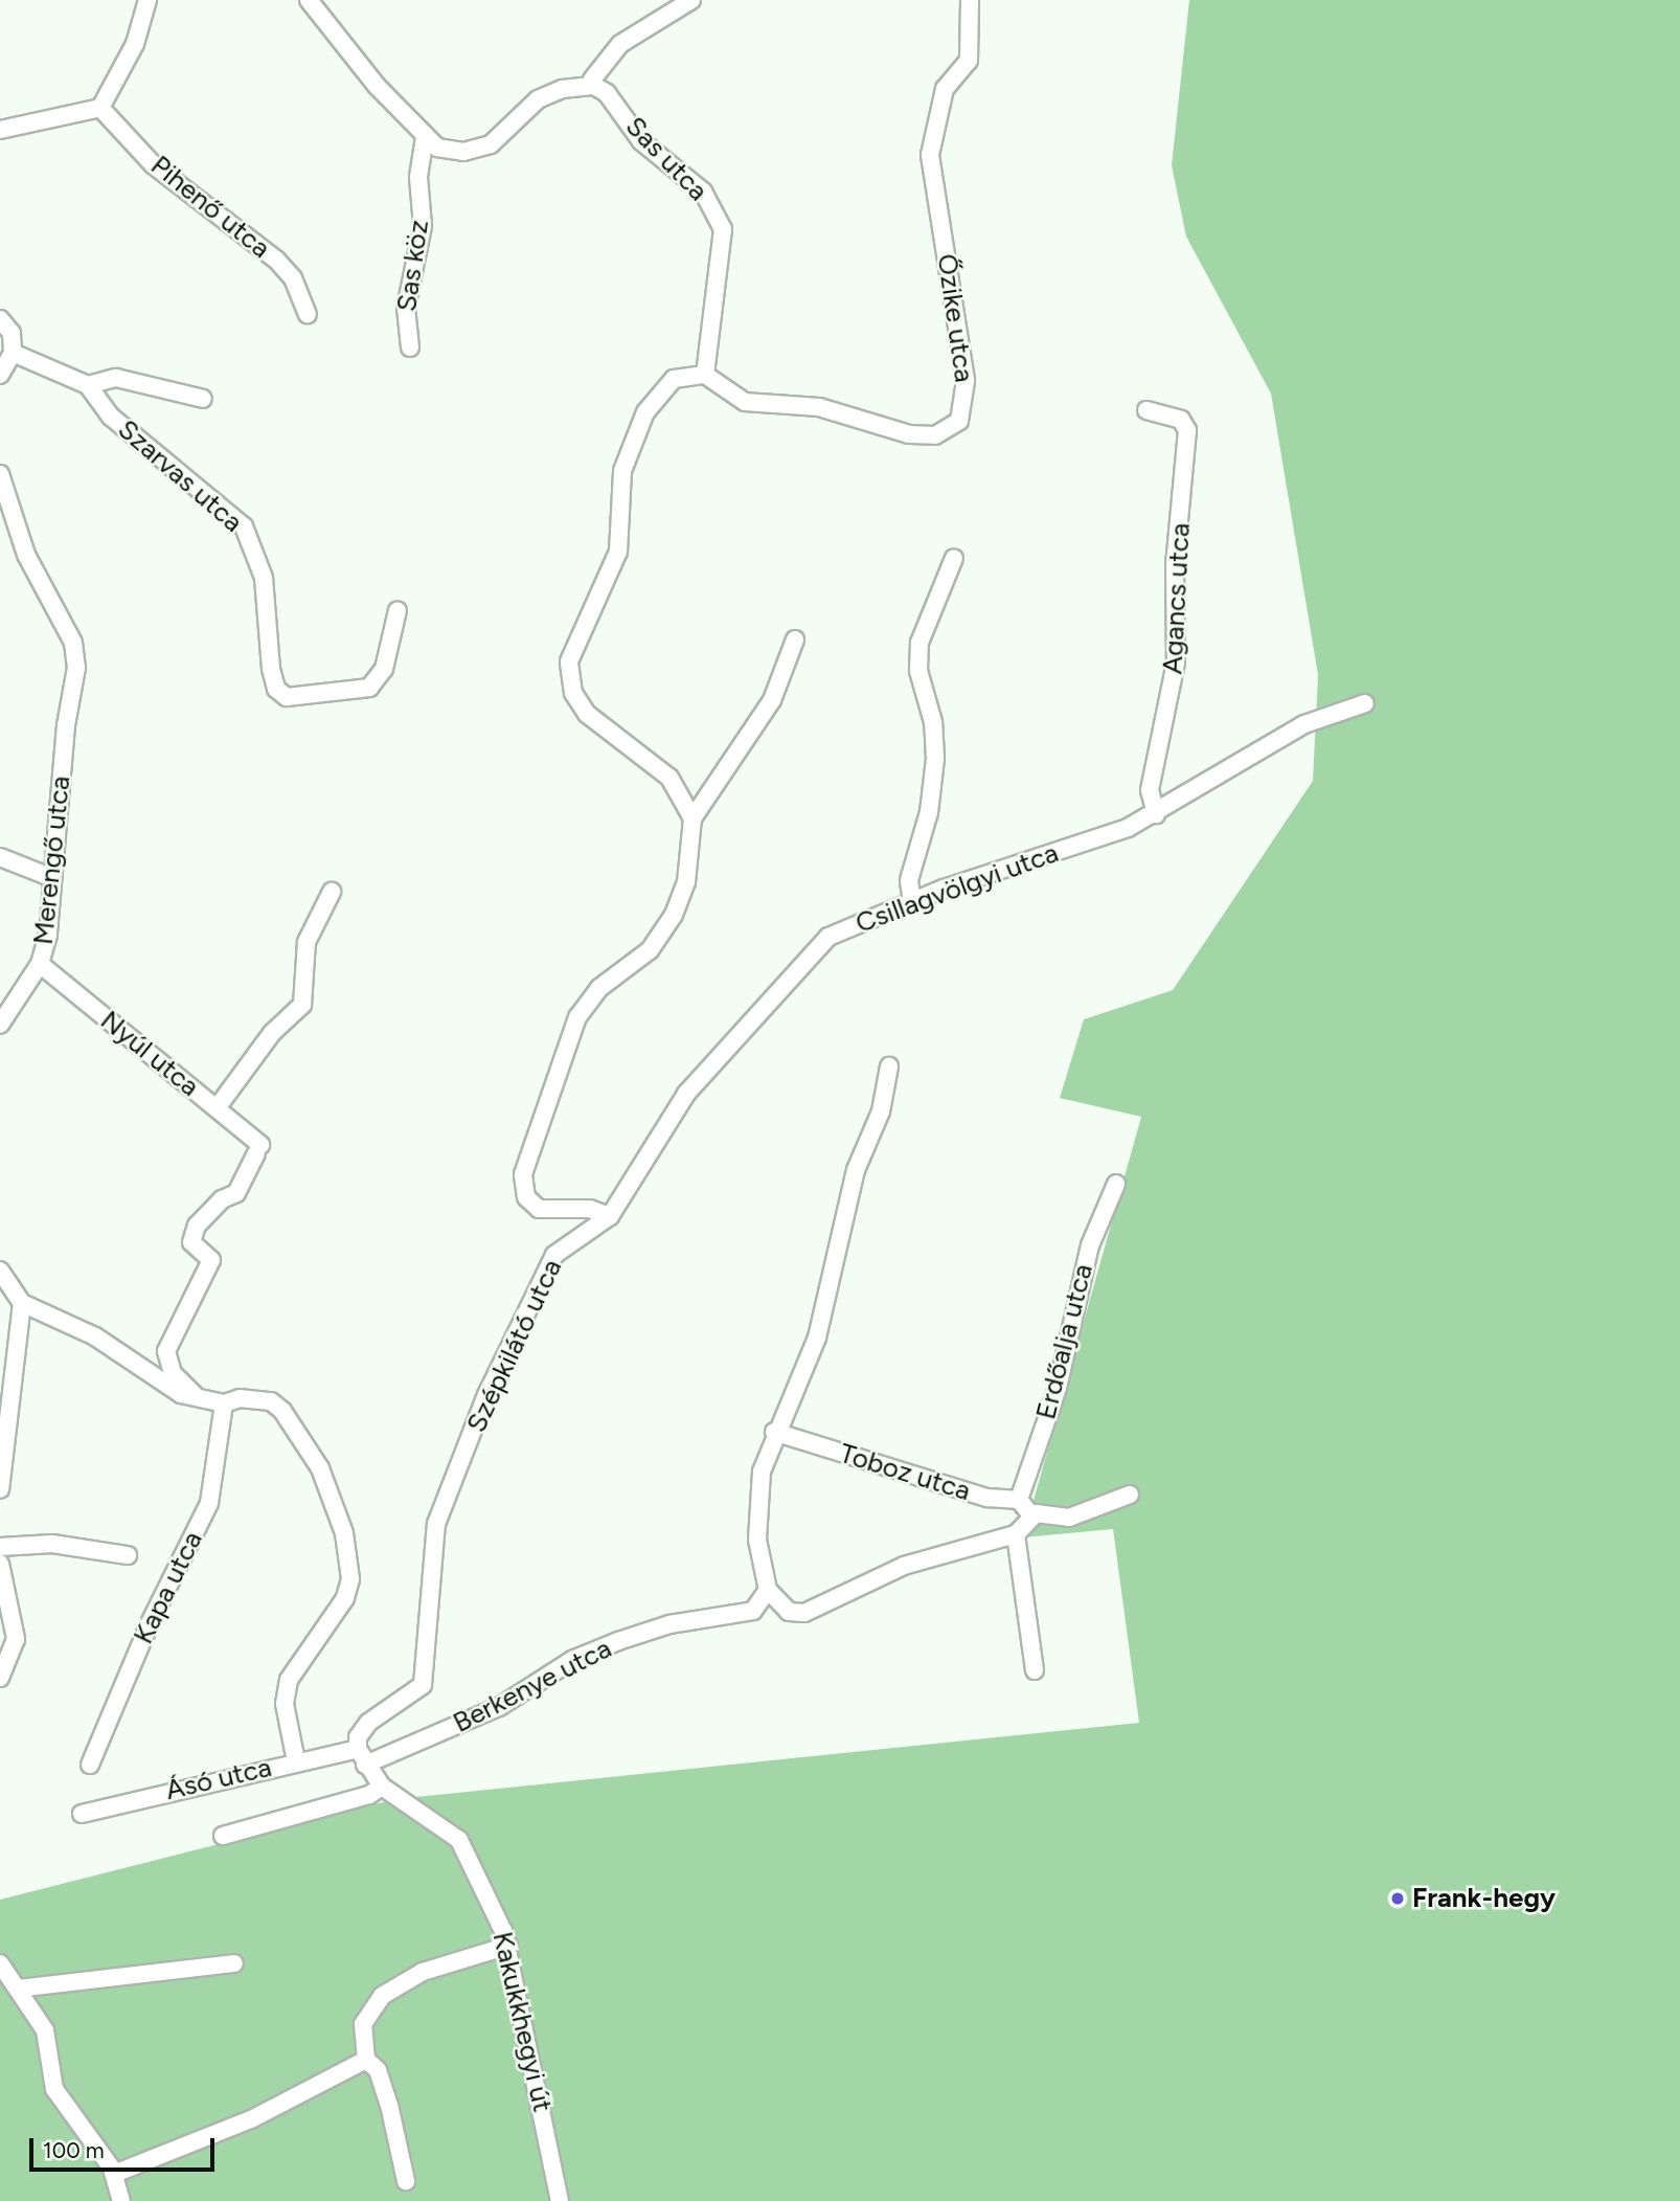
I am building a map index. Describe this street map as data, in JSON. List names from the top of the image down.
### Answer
{
  "streets": {
    "street": [
      "Sas utca",
      "Pihenő utca",
      "Sas köz",
      "Őzike utca",
      "Szarvas utca",
      "Agancs utca",
      "Merengő utca",
      "Csillagvölgyi utca",
      "Nyúl utca",
      "Erdőalja utca",
      "Szépkilátó utca",
      "Toboz utca",
      "Kapa utca",
      "Berkenye utca",
      "Ásó utca",
      "Kakukkhegyi út"
    ]
  },
  "crossings": [
    ["Sas utca", "Őzike utca"],
    ["Agancs utca", "Csillagvölgyi utca"],
    ["Merengő utca", "Nyúl utca"],
    ["Csillagvölgyi utca", "Szépkilátó utca"],
    ["Erdőalja utca", "Toboz utca"],
    ["Szépkilátó utca", "Berkenye utca"],
    ["Szépkilátó utca", "Ásó utca"],
    ["Berkenye utca", "Ásó utca"]
  ],
  "places": ["Frank-hegy"],
  "scale_bar": "100 m"
}
